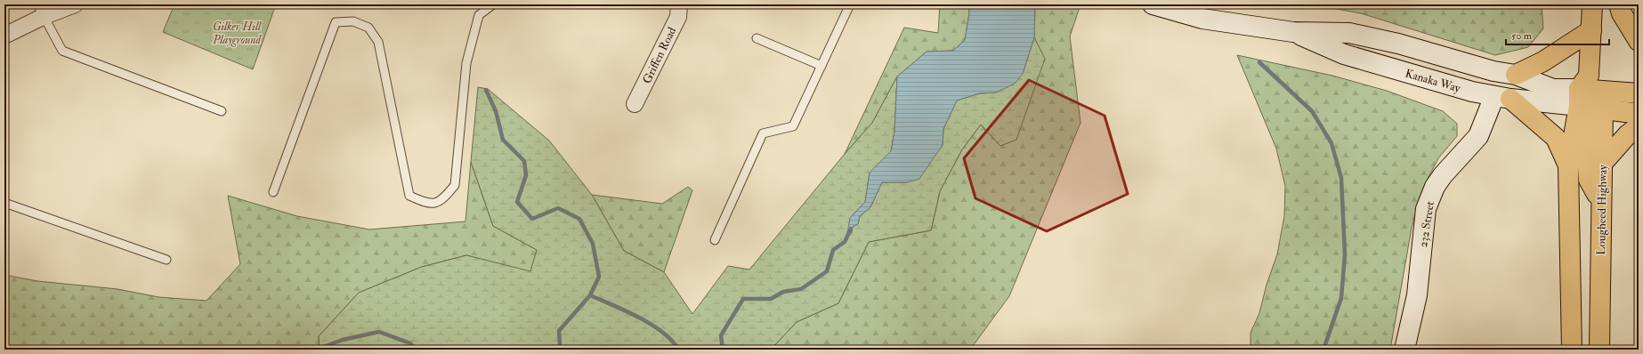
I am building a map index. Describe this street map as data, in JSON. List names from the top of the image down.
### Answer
{
  "streets": {
    "main road": ["Kanaka Way", "Lougheed Highway", "232 Street"],
    "street": ["Griffen Road"]
  },
  "crossings": [
    ["Kanaka Way", "232 Street"]
  ],
  "parks": ["Gilker Hill Playground"],
  "scale_bar": "50 m"
}
